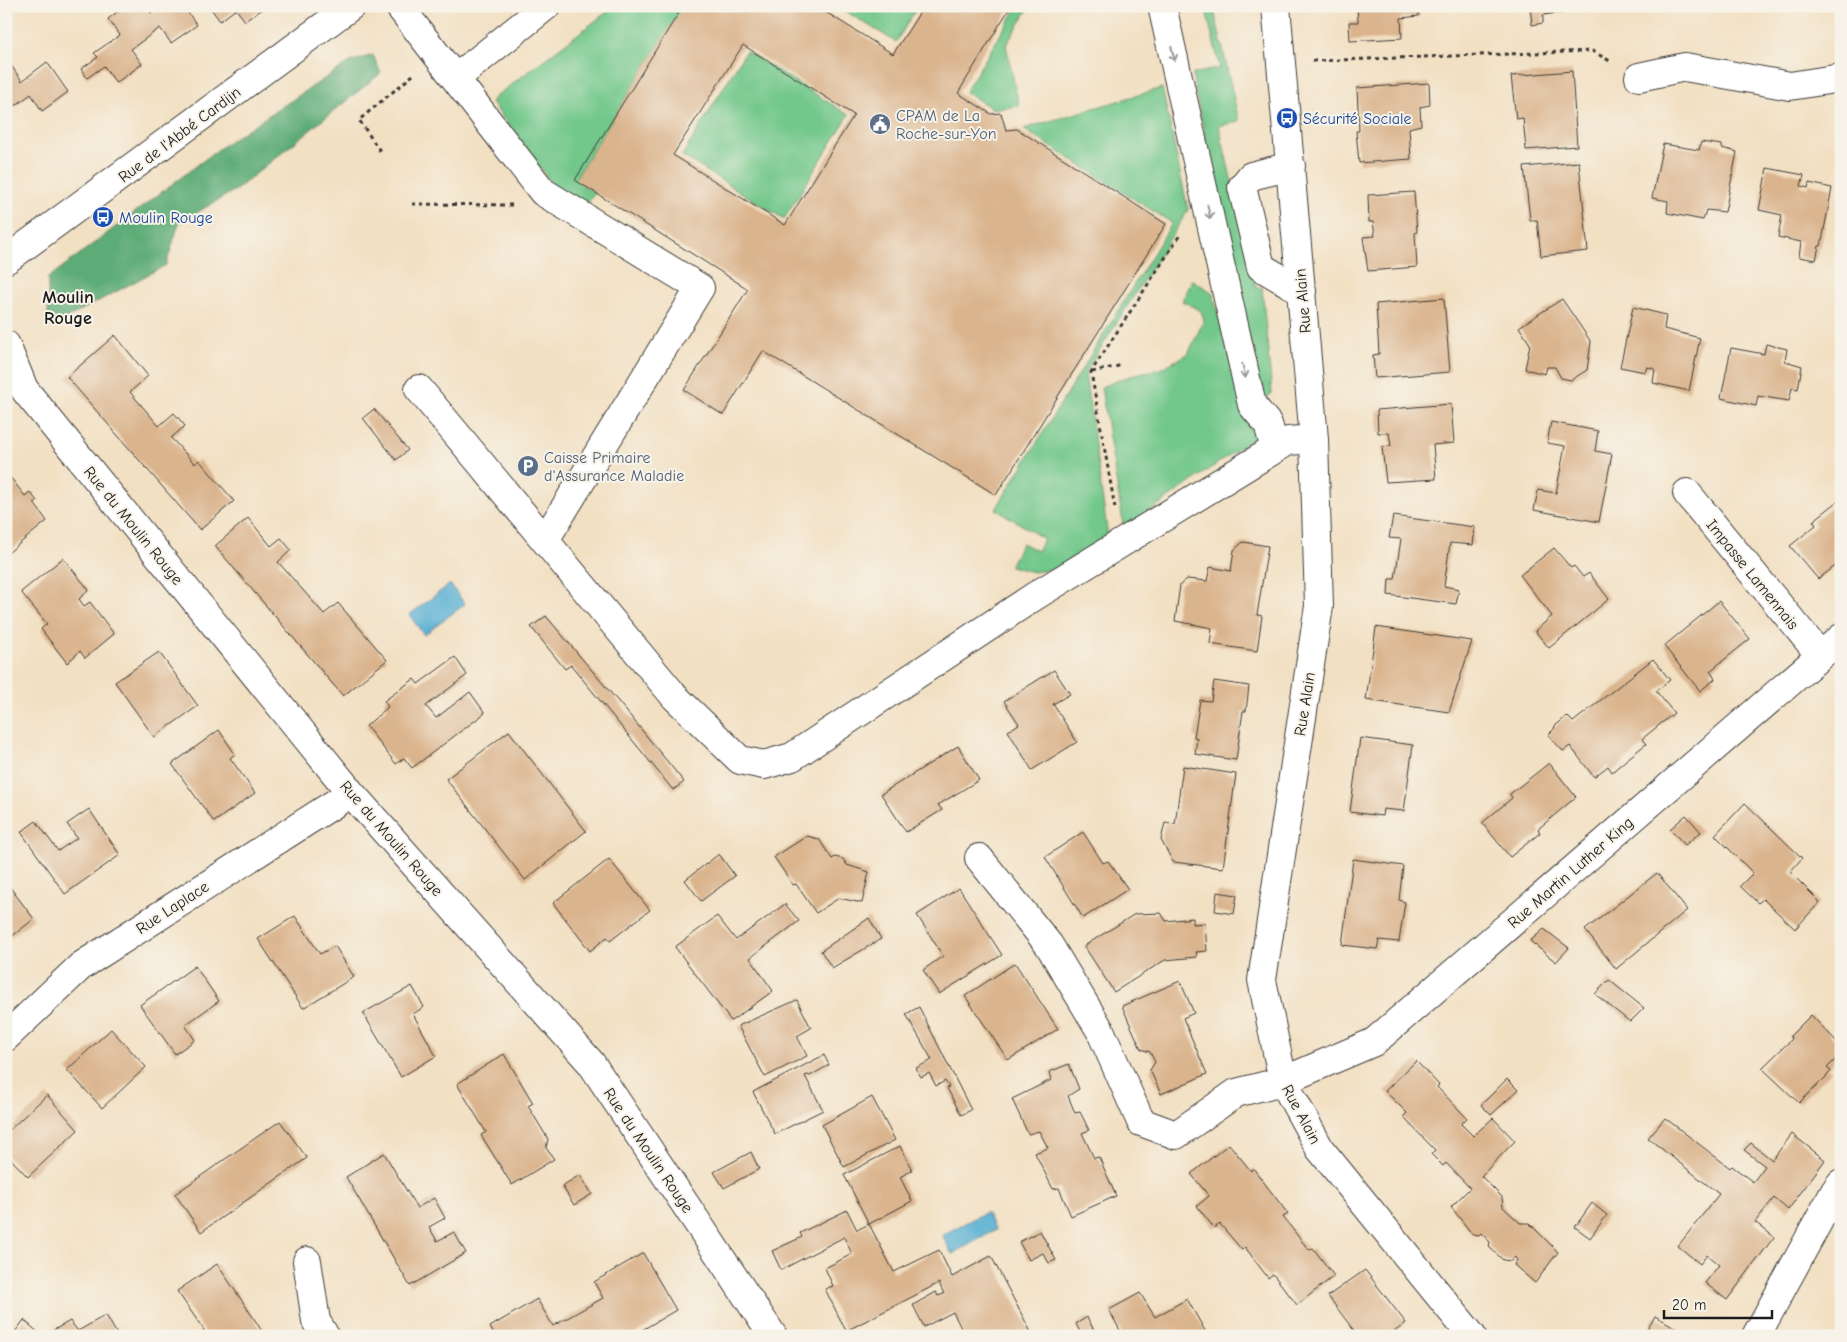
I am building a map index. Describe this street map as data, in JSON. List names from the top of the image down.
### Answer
{
  "streets": {
    "street": [
      "Rue de l'Abbé Cardijn",
      "Rue Alain",
      "Rue du Moulin Rouge",
      "Impasse Lamennais",
      "Rue Martin Luther King",
      "Rue Laplace"
    ]
  },
  "crossings": [
    ["Rue Alain", "Rue Martin Luther King"],
    ["Rue du Moulin Rouge", "Rue Laplace"],
    ["Impasse Lamennais", "Rue Martin Luther King"]
  ],
  "districts": ["Moulin Rouge"],
  "places": {
    "bus stop": ["Sécurité Sociale", "Moulin Rouge"],
    "public building": ["CPAM de La Roche-sur-Yon"],
    "parking": ["Caisse Primaire d'Assurance Maladie"]
  },
  "scale_bar": "20 m"
}
